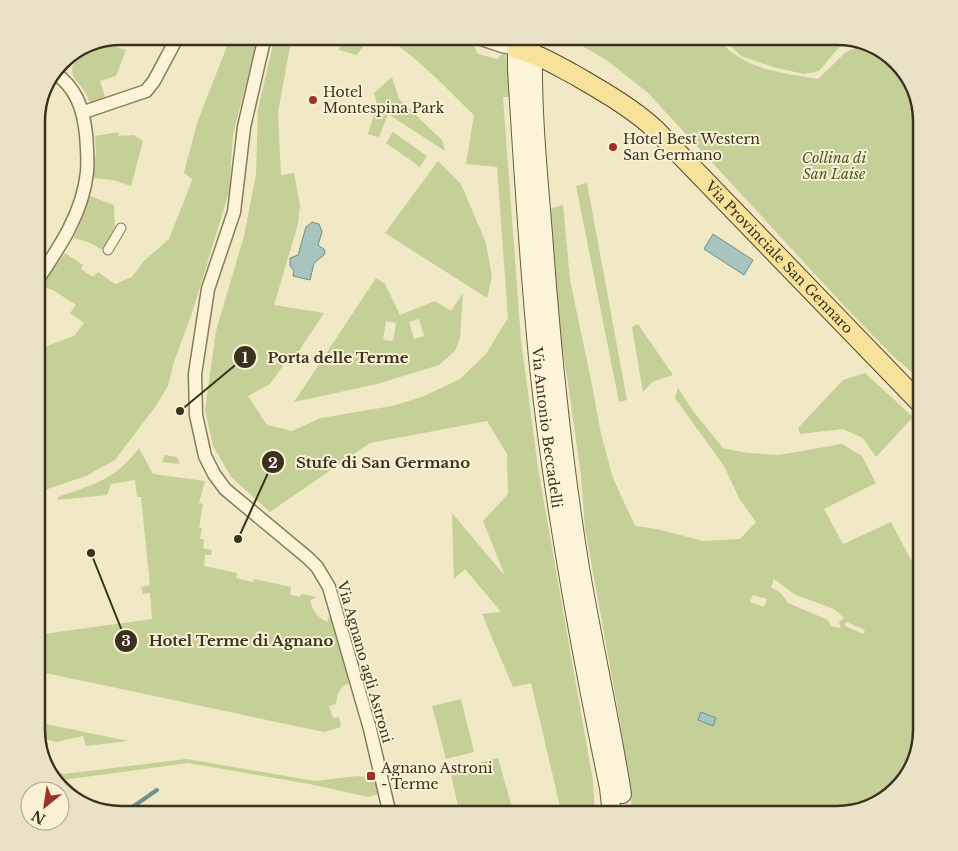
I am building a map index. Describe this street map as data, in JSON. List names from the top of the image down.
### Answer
{
  "streets": {
    "main road": ["Via Provinciale San Gennaro", "Via Antonio Beccadelli"],
    "street": ["Via Agnano agli Astroni"]
  },
  "parks": ["Collina di San Laise"],
  "places": {
    "other": [
      "Hotel Montespina Park",
      "Hotel Best Western San Germano",
      "Porta delle Terme",
      "Stufe di San Germano",
      "Hotel Terme di Agnano"
    ],
    "transit": ["Agnano Astroni - Terme"]
  },
  "north": "bottom left"
}
